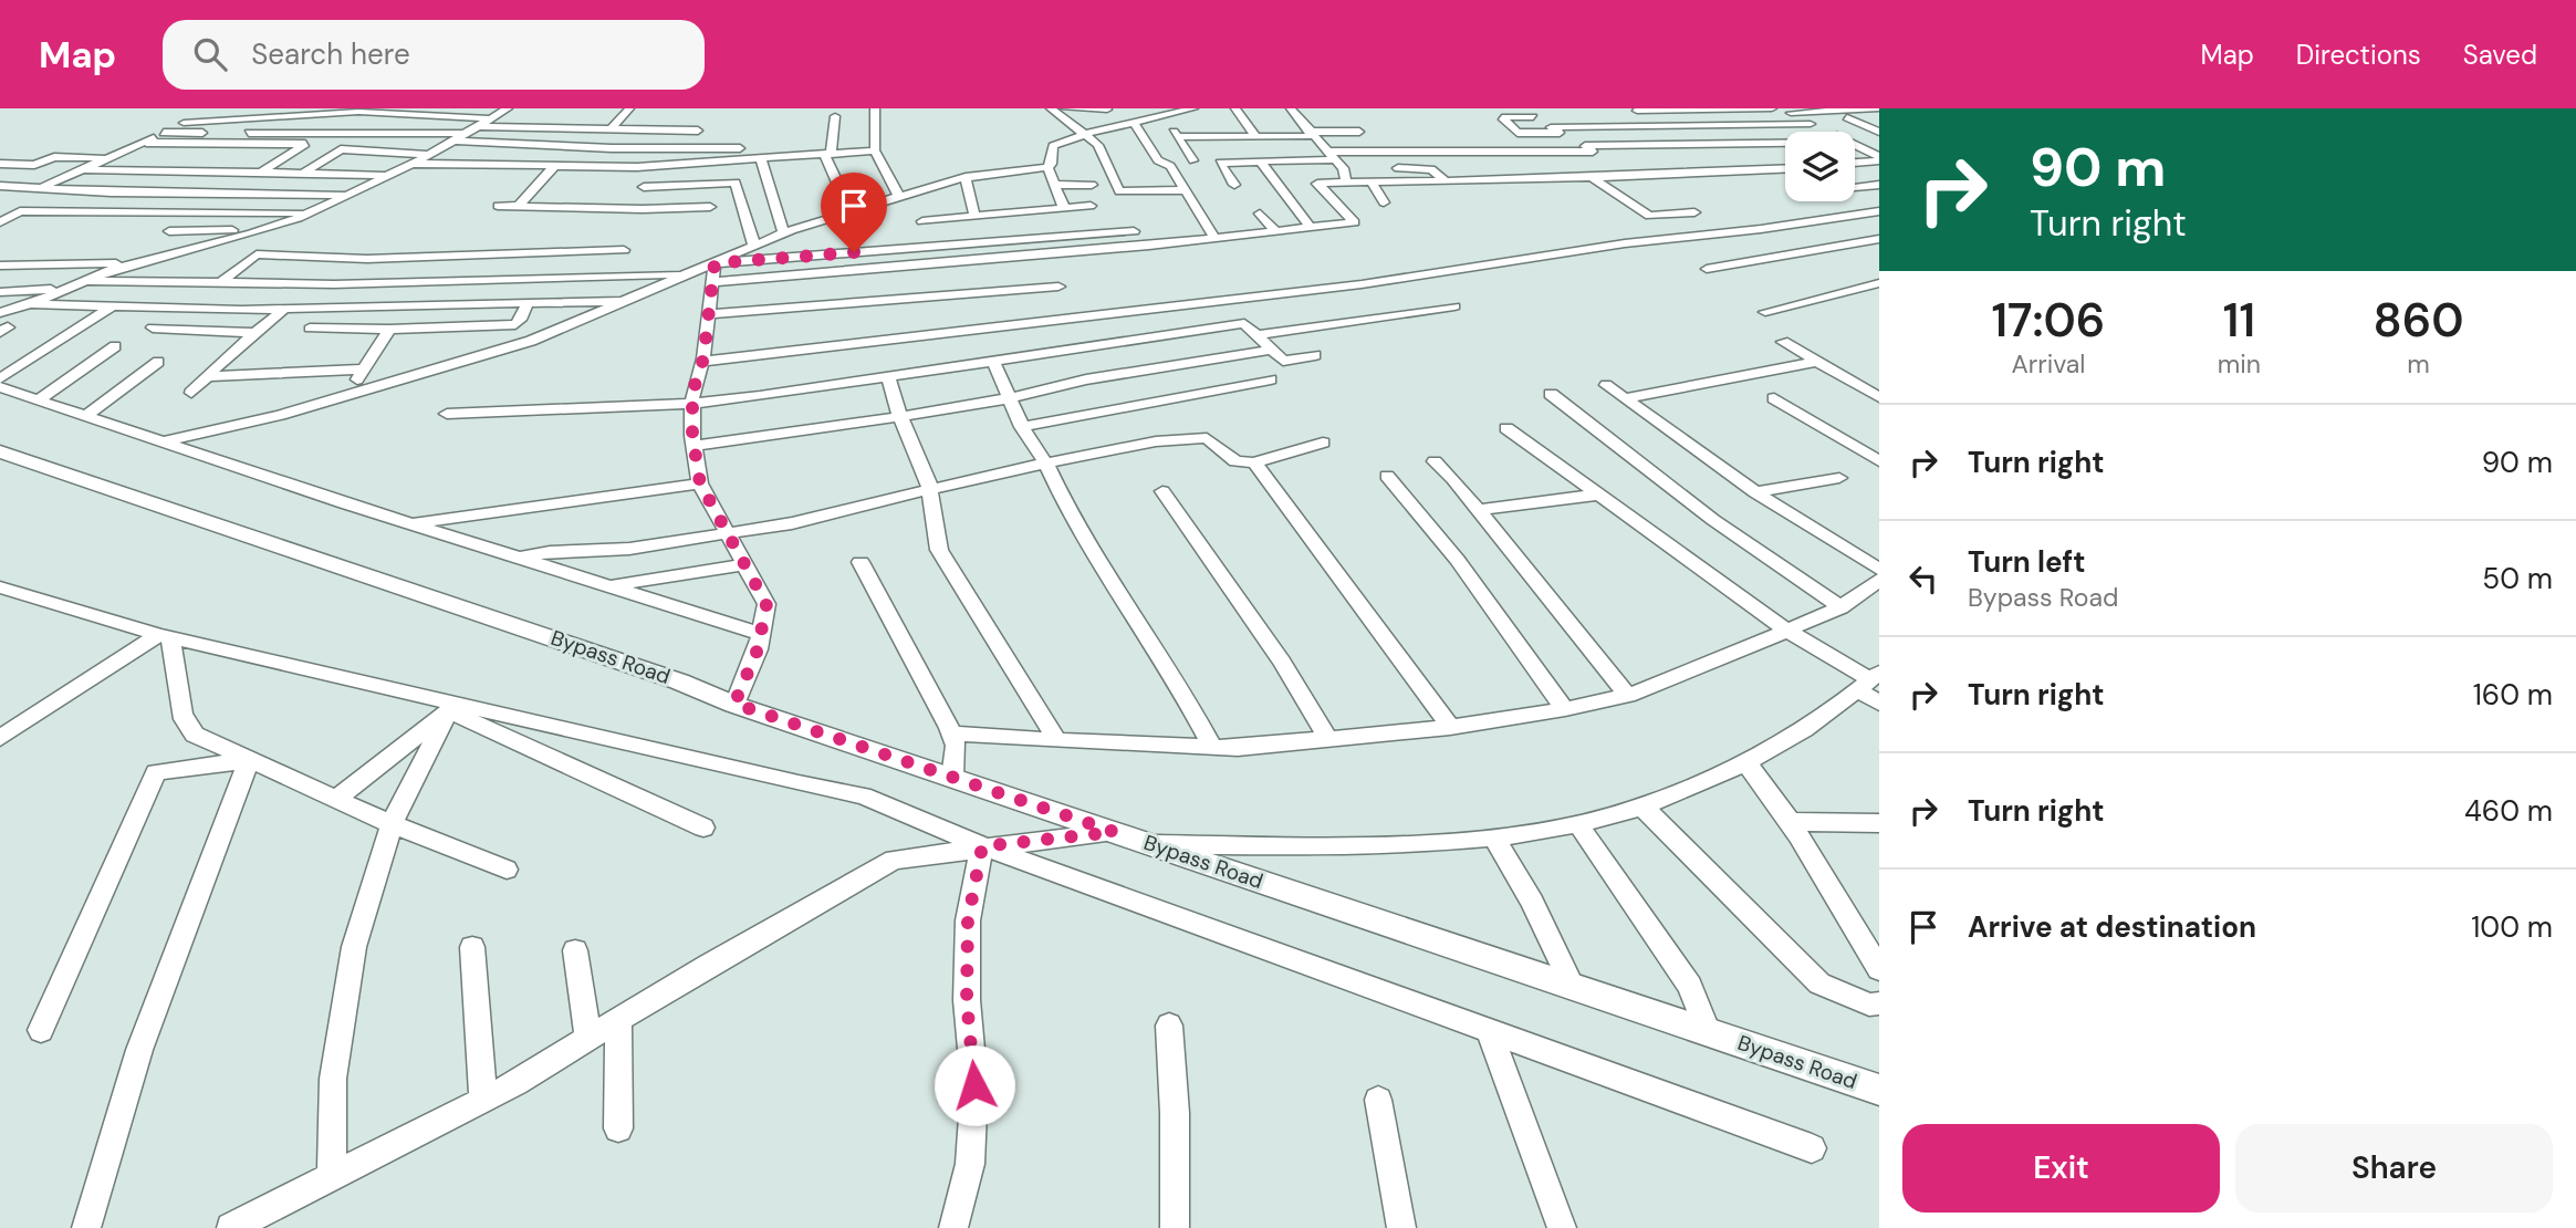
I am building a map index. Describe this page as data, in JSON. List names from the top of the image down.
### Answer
{
  "streets": {
    "main road": ["Bypass Road"]
  },
  "page": {
    "header": "Map",
    "search": "Search here",
    "nav": ["Map", "Directions", "Saved"],
    "turn": ["90 m", "Turn right"],
    "eta": [
      "17:06",
      "Arrival",
      "11",
      "min",
      "860",
      "m"
    ],
    "list": [
      {
        "name": "Turn right",
        "value": "90 m"
      },
      {
        "name": "Turn left",
        "note": "Bypass Road",
        "value": "50 m"
      },
      {
        "name": "Turn right",
        "value": "160 m"
      },
      {
        "name": "Turn right",
        "value": "460 m"
      },
      {
        "name": "Arrive at destination",
        "value": "100 m"
      }
    ],
    "buttons": ["Exit", "Share"]
  }
}
